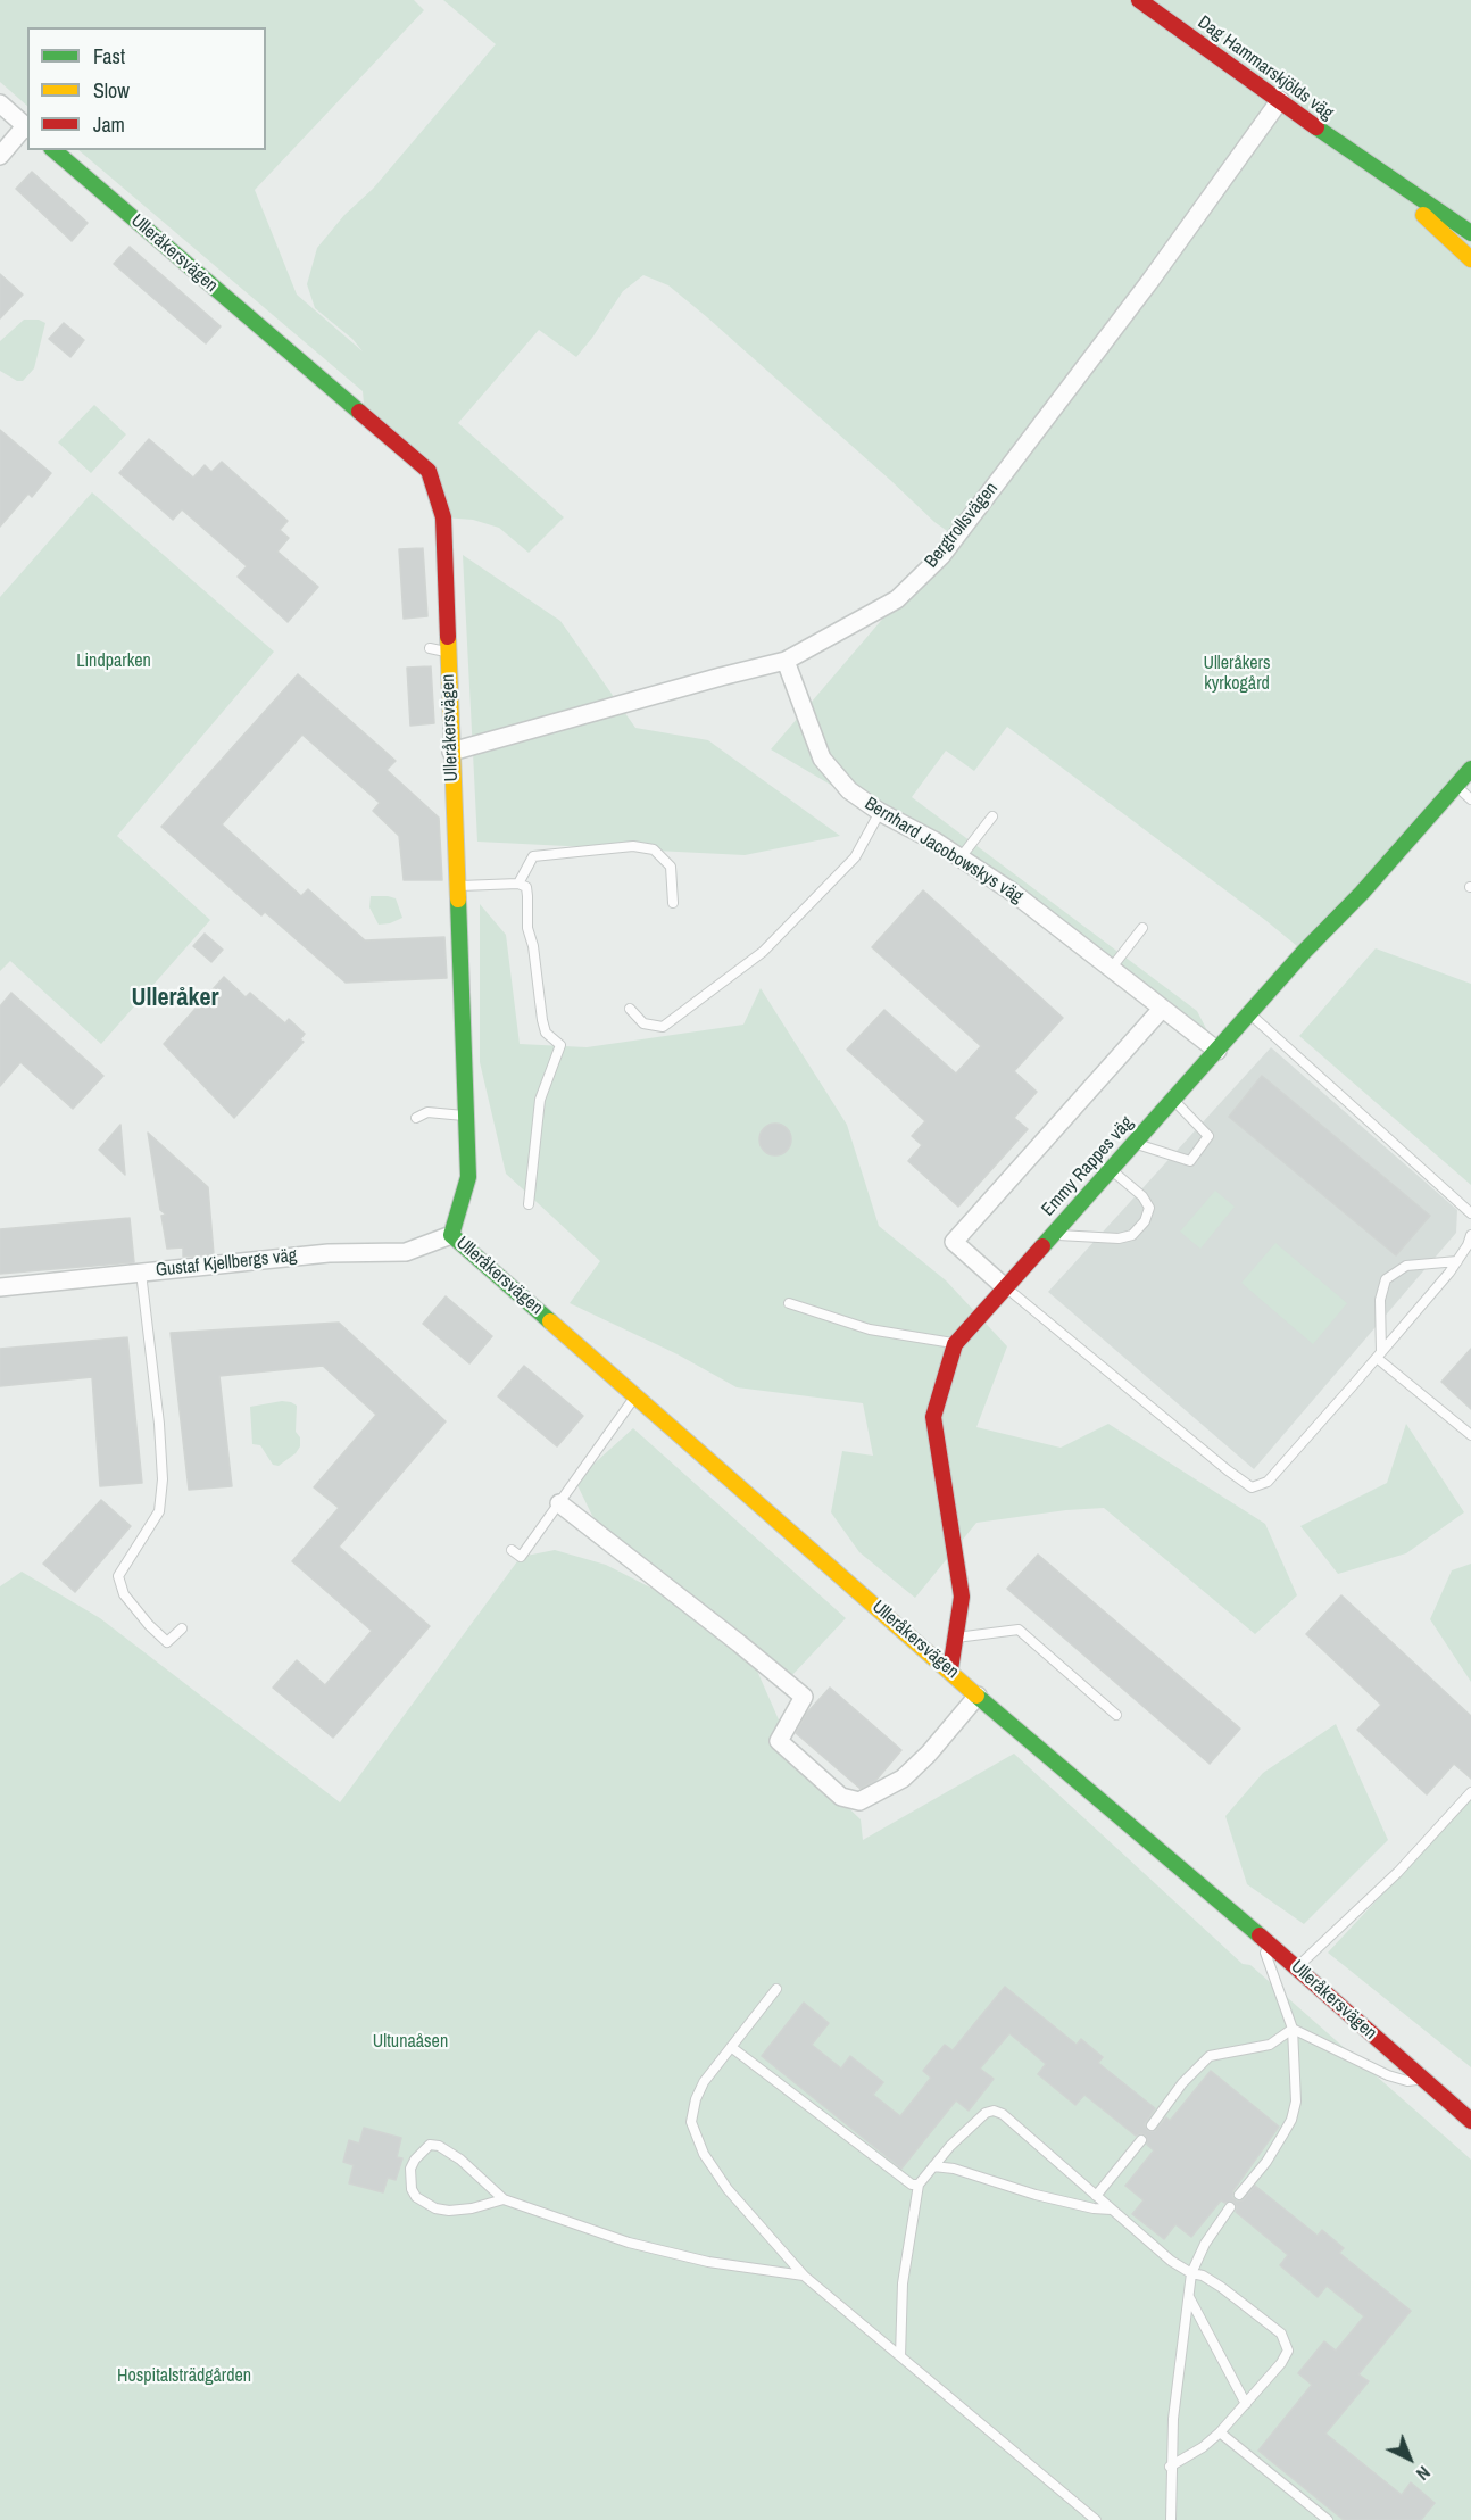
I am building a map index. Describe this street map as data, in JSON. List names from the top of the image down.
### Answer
{
  "streets": {
    "street": [
      "Dag Hammarskjölds väg",
      "Ulleråkersvägen",
      "Bergtrollsvägen",
      "Bernhard Jacobowskys väg",
      "Emmy Rappes väg",
      "Gustaf Kjellbergs väg"
    ]
  },
  "crossings": [
    ["Dag Hammarskjölds väg", "Bergtrollsvägen"],
    ["Ulleråkersvägen", "Bergtrollsvägen"],
    ["Ulleråkersvägen", "Emmy Rappes väg"],
    ["Ulleråkersvägen", "Gustaf Kjellbergs väg"],
    ["Bergtrollsvägen", "Bernhard Jacobowskys väg"],
    ["Bernhard Jacobowskys väg", "Emmy Rappes väg"]
  ],
  "districts": ["Ulleråker"],
  "parks": [
    "Lindparken",
    "Ulleråkers kyrkogård",
    "Ultunaåsen",
    "Hospitalsträdgården"
  ],
  "legend": ["Fast", "Slow", "Jam"],
  "north": "bottom right"
}
